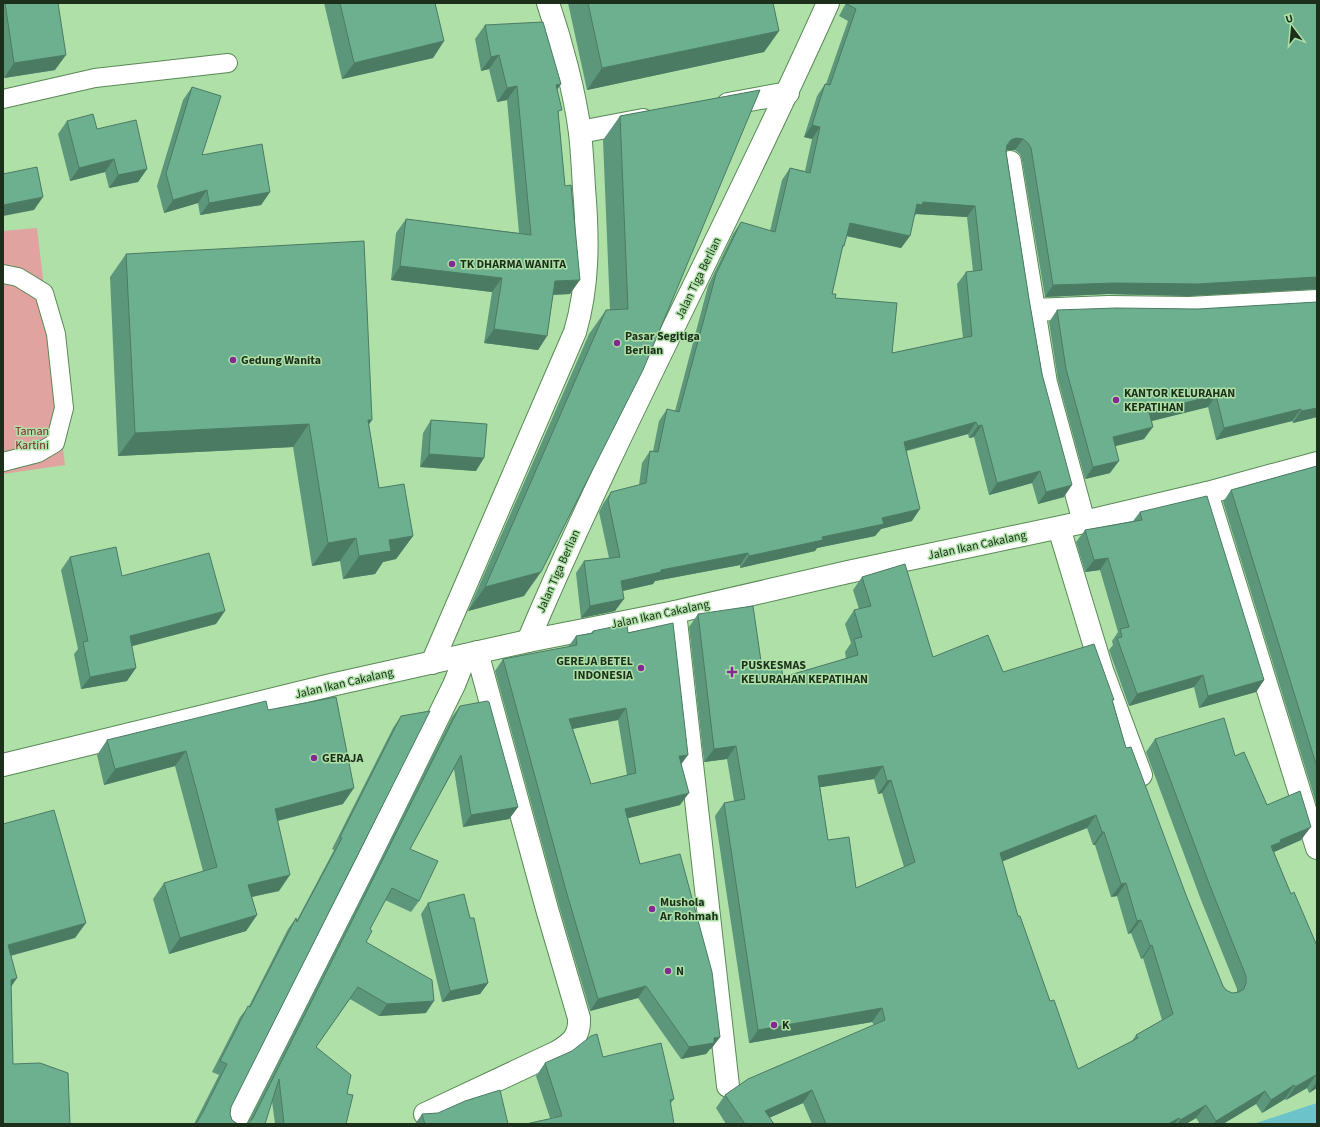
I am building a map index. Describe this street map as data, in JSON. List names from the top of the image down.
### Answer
{
  "streets": {
    "street": ["Jalan Tiga Berlian", "Jalan Ikan Cakalang"]
  },
  "crossings": [
    ["Jalan Tiga Berlian", "Jalan Ikan Cakalang"]
  ],
  "parks": ["Taman Kartini"],
  "places": {
    "other": [
      "TK DHARMA WANITA",
      "Pasar Segitiga Berlian",
      "Gedung Wanita",
      "KANTOR KELURAHAN KEPATIHAN",
      "GEREJA BETEL INDONESIA",
      "GERAJA",
      "Mushola Ar Rohmah",
      "N",
      "K"
    ],
    "health": ["PUSKESMAS KELURAHAN KEPATIHAN"]
  },
  "north": "top"
}
